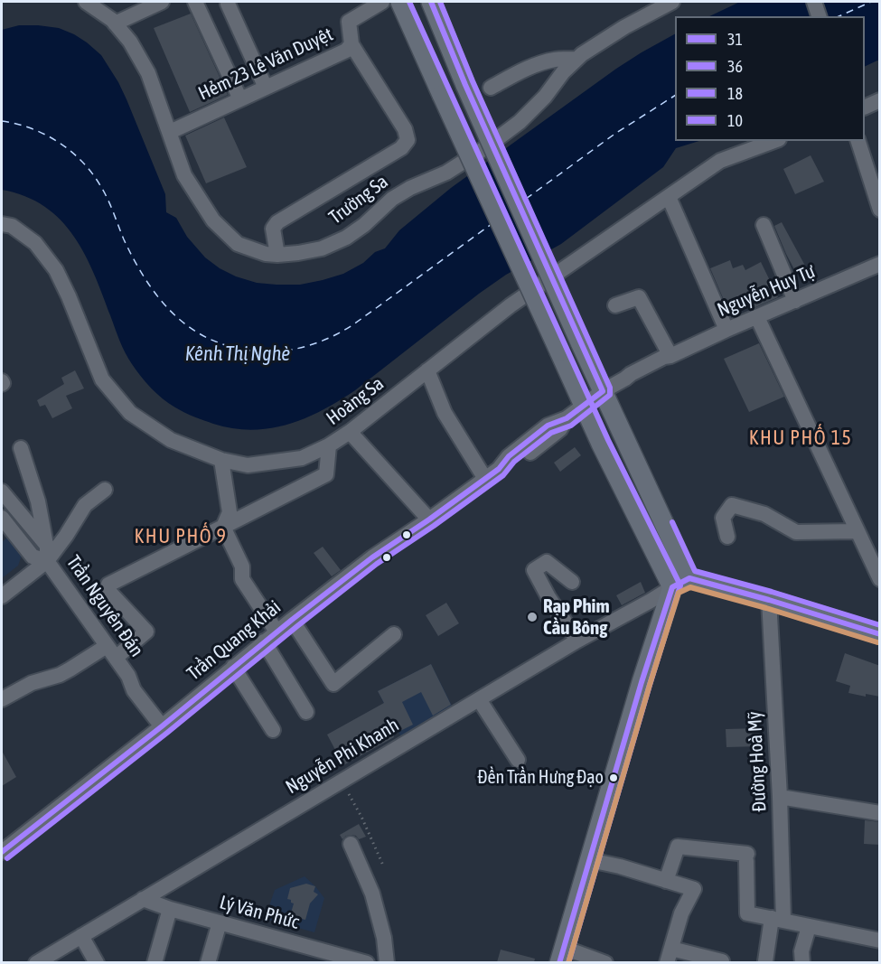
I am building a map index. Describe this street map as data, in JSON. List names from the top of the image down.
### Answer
{
  "streets": {
    "street": [
      "Hẻm 23 Lê Văn Duyệt",
      "Trường Sa",
      "Nguyễn Huy Tự",
      "Hoàng Sa",
      "Trần Nguyên Đán",
      "Trần Quang Khải",
      "Nguyễn Phi Khanh",
      "Đường Hoà Mỹ",
      "Lý Văn Phức"
    ]
  },
  "crossings": [
    ["Hẻm 23 Lê Văn Duyệt", "Trường Sa"],
    ["Nguyễn Huy Tự", "Trần Quang Khải"],
    ["Trần Nguyên Đán", "Trần Quang Khải"],
    ["Nguyễn Phi Khanh", "Lý Văn Phức"]
  ],
  "districts": ["KHU PHỐ 15", "KHU PHỐ 9"],
  "water": ["Kênh Thị Nghè"],
  "places": ["Rạp Phim Cầu Bông", "Đền Trần Hưng Đạo"],
  "lines": [
    "transit line 31",
    "transit line 36",
    "transit line 18",
    "transit line 10"
  ],
  "legend": [
    "31",
    "36",
    "18",
    "10"
  ]
}
